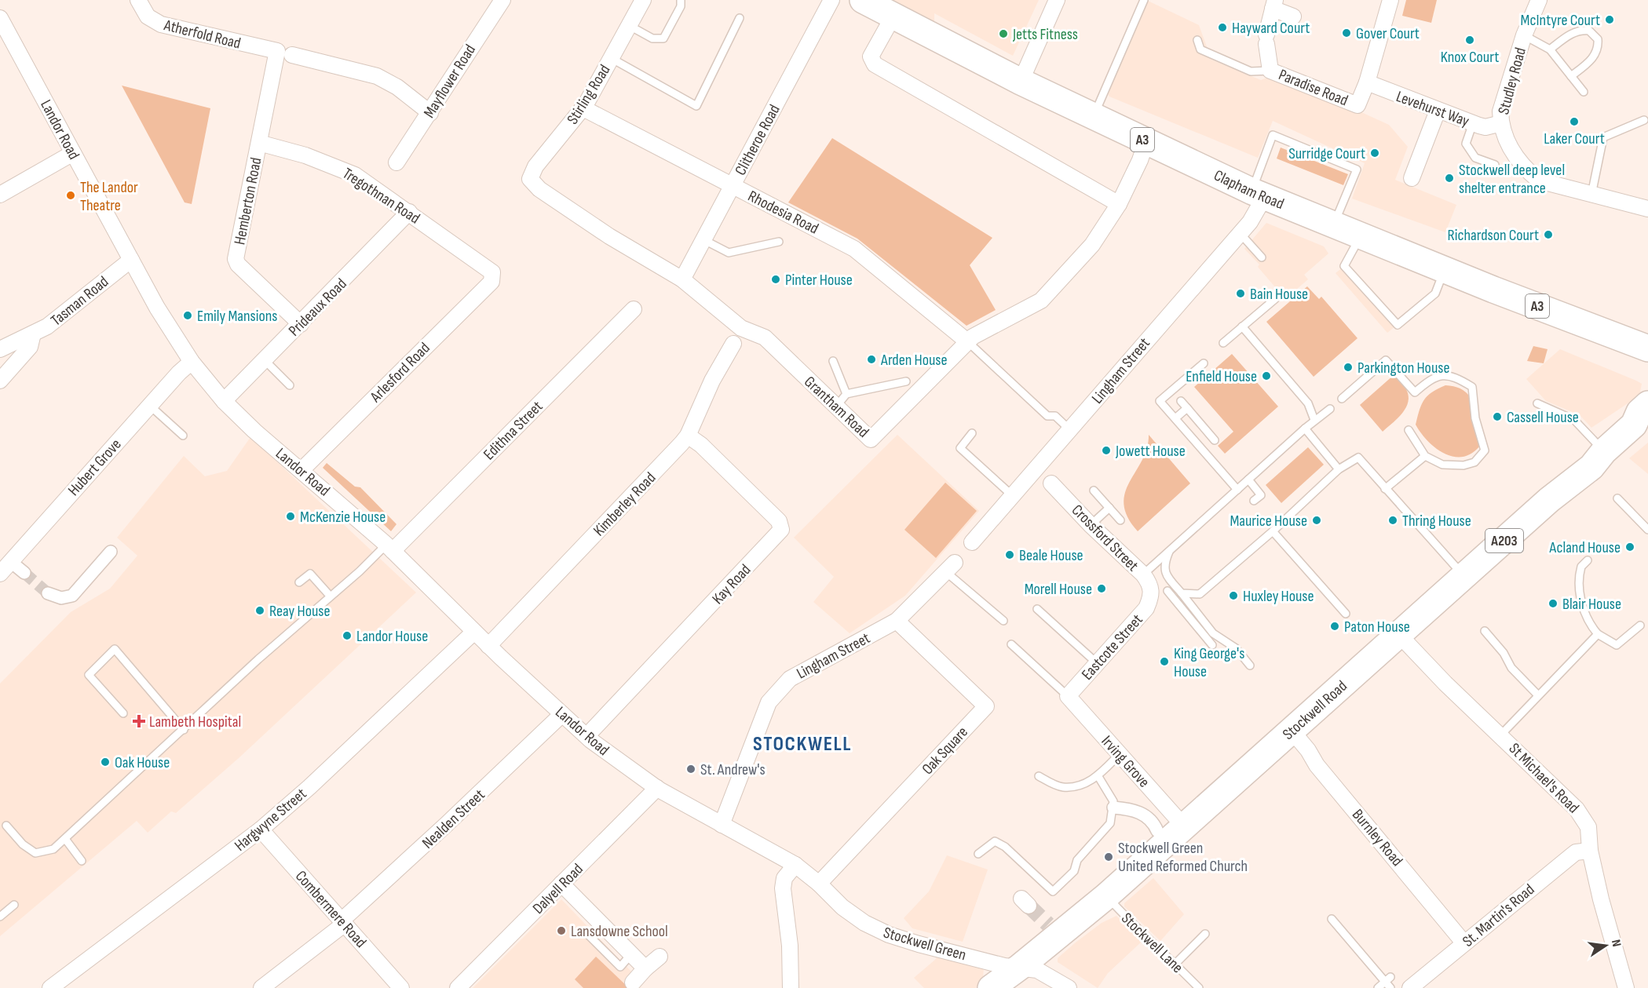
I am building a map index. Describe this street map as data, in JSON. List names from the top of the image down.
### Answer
{
  "streets": {
    "highway": [
      "A3",
      "Clapham Road",
      "A203",
      "Stockwell Road"
    ],
    "street": [
      "Atherfold Road",
      "Mayflower Road",
      "Studley Road",
      "Paradise Road",
      "Stirling Road",
      "Levehurst Way",
      "Landor Road",
      "Clitheroe Road",
      "Tregothnan Road",
      "Hemberton Road",
      "Rhodesia Road",
      "Tasman Road",
      "Prideaux Road",
      "Lingham Street",
      "Arlesford Road",
      "Grantham Road",
      "Edithna Street",
      "Hubert Grove",
      "Kimberley Road",
      "Crossford Street",
      "Kay Road",
      "Eastcote Street",
      "Oak Square",
      "Irving Grove",
      "St Michael's Road",
      "Nealden Street",
      "Hargwyne Street",
      "Burnley Road",
      "Dalyell Road",
      "Combermere Road",
      "St. Martin's Road",
      "Stockwell Green"
    ],
    "lane": ["Stockwell Lane"]
  },
  "crossings": [
    ["Atherfold Road", "Hemberton Road"],
    ["Studley Road", "Levehurst Way"],
    ["Paradise Road", "Levehurst Way"],
    ["Stirling Road", "Rhodesia Road"],
    ["Stirling Road", "Grantham Road"],
    ["Landor Road", "Tasman Road"],
    ["Landor Road", "Prideaux Road"],
    ["Landor Road", "Lingham Street"],
    ["Landor Road", "Arlesford Road"],
    ["Landor Road", "Edithna Street"],
    ["Landor Road", "Hubert Grove"],
    ["Landor Road", "Kimberley Road"],
    ["Landor Road", "Kay Road"],
    ["Landor Road", "Nealden Street"],
    ["Landor Road", "Hargwyne Street"],
    ["Landor Road", "Dalyell Road"],
    ["Landor Road", "Stockwell Green"],
    ["Clitheroe Road", "Rhodesia Road"],
    ["Clitheroe Road", "Grantham Road"],
    ["Clapham Road", "Lingham Street"],
    ["Clapham Road", "Grantham Road"],
    ["Tregothnan Road", "Hemberton Road"],
    ["Tregothnan Road", "Prideaux Road"],
    ["Tregothnan Road", "Arlesford Road"],
    ["Hemberton Road", "Prideaux Road"],
    ["Rhodesia Road", "Grantham Road"],
    ["Lingham Street", "Crossford Street"],
    ["Lingham Street", "Oak Square"],
    ["Lingham Street", "Stockwell Green"],
    ["Kimberley Road", "Kay Road"],
    ["Crossford Street", "Eastcote Street"],
    ["A203", "Stockwell Road"],
    ["Eastcote Street", "Irving Grove"],
    ["Stockwell Road", "Irving Grove"],
    ["Stockwell Road", "St Michael's Road"],
    ["Stockwell Road", "Burnley Road"],
    ["Stockwell Road", "Stockwell Lane"],
    ["Stockwell Road", "Stockwell Green"],
    ["Oak Square", "Stockwell Green"],
    ["St Michael's Road", "St. Martin's Road"],
    ["Nealden Street", "Combermere Road"],
    ["Hargwyne Street", "Combermere Road"],
    ["Burnley Road", "St. Martin's Road"]
  ],
  "districts": ["STOCKWELL"],
  "places": {
    "other": [
      "McIntyre Court",
      "Hayward Court",
      "Gover Court",
      "Jetts Fitness",
      "Knox Court",
      "Laker Court",
      "Surridge Court",
      "Stockwell deep level shelter entrance",
      "The Landor Theatre",
      "Richardson Court",
      "Pinter House",
      "Bain House",
      "Emily Mansions",
      "Arden House",
      "Parkington House",
      "Enfield House",
      "Cassell House",
      "Jowett House",
      "McKenzie House",
      "Maurice House",
      "Thring House",
      "Acland House",
      "Beale House",
      "Morell House",
      "Huxley House",
      "Blair House",
      "Reay House",
      "Paton House",
      "Landor House",
      "King George's House",
      "Oak House",
      "St. Andrew's",
      "Stockwell Green United Reformed Church",
      "Lansdowne School"
    ],
    "health": ["Lambeth Hospital"]
  },
  "north": "right"
}
